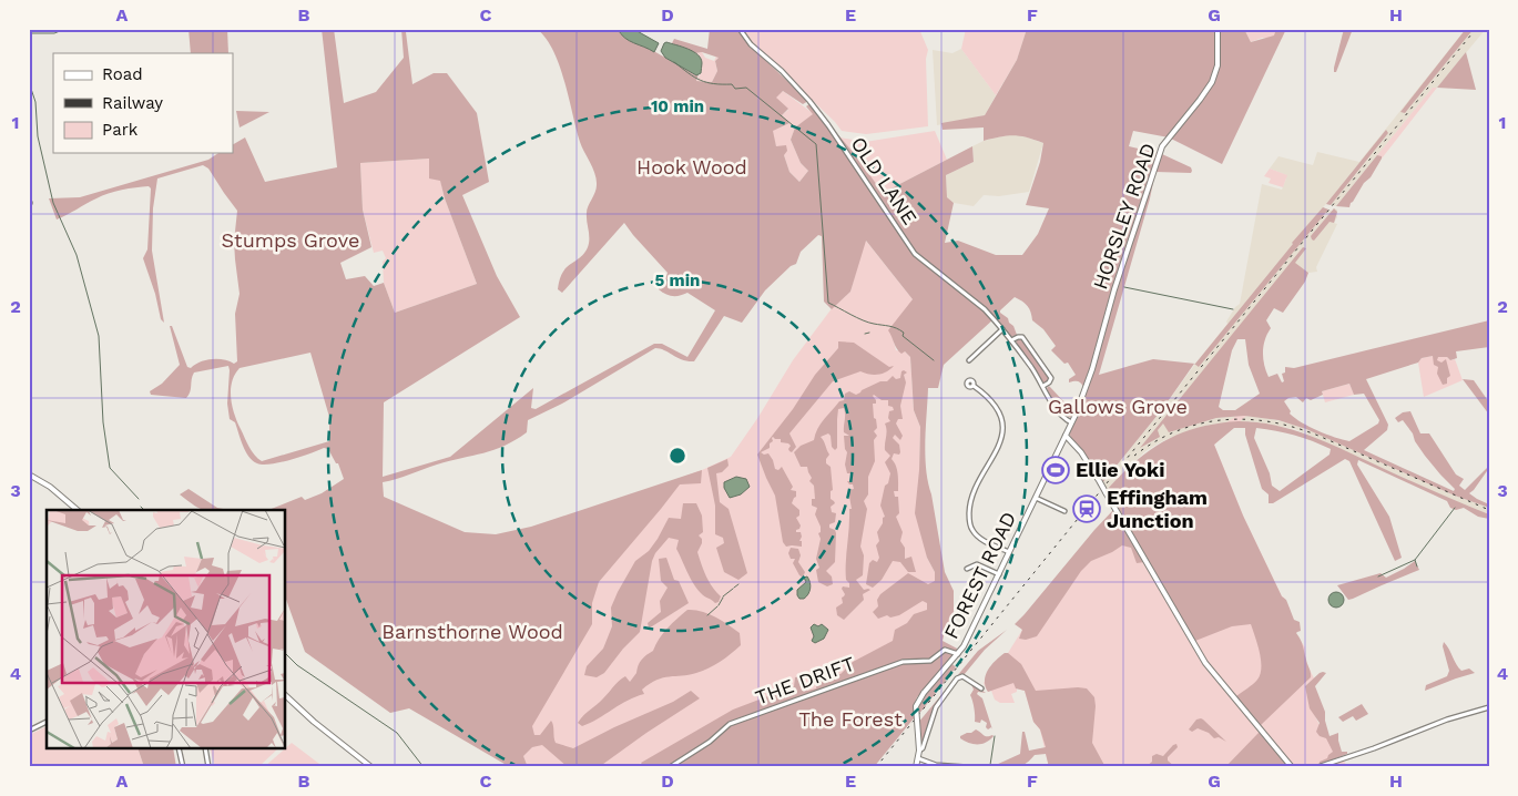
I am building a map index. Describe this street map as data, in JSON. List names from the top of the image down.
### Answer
{
  "streets": {
    "street": [
      "OLD LANE",
      "HORSLEY ROAD",
      "FOREST ROAD",
      "THE DRIFT"
    ]
  },
  "crossings": [
    ["OLD LANE", "HORSLEY ROAD"],
    ["OLD LANE", "FOREST ROAD"],
    ["HORSLEY ROAD", "FOREST ROAD"],
    ["FOREST ROAD", "THE DRIFT"]
  ],
  "parks": [
    "Hook Wood",
    "Stumps Grove",
    "Gallows Grove",
    "Barnsthorne Wood",
    "The Forest"
  ],
  "places": {
    "sports": ["Ellie Yoki"],
    "station": ["Effingham Junction"]
  },
  "legend": ["Road", "Railway", "Park"],
  "grid": {
    "columns": [
      "A",
      "B",
      "C",
      "D",
      "E",
      "F",
      "G",
      "H"
    ],
    "rows": [
      "1",
      "2",
      "3",
      "4"
    ]
  },
  "rings": ["10 min", "5 min"]
}
